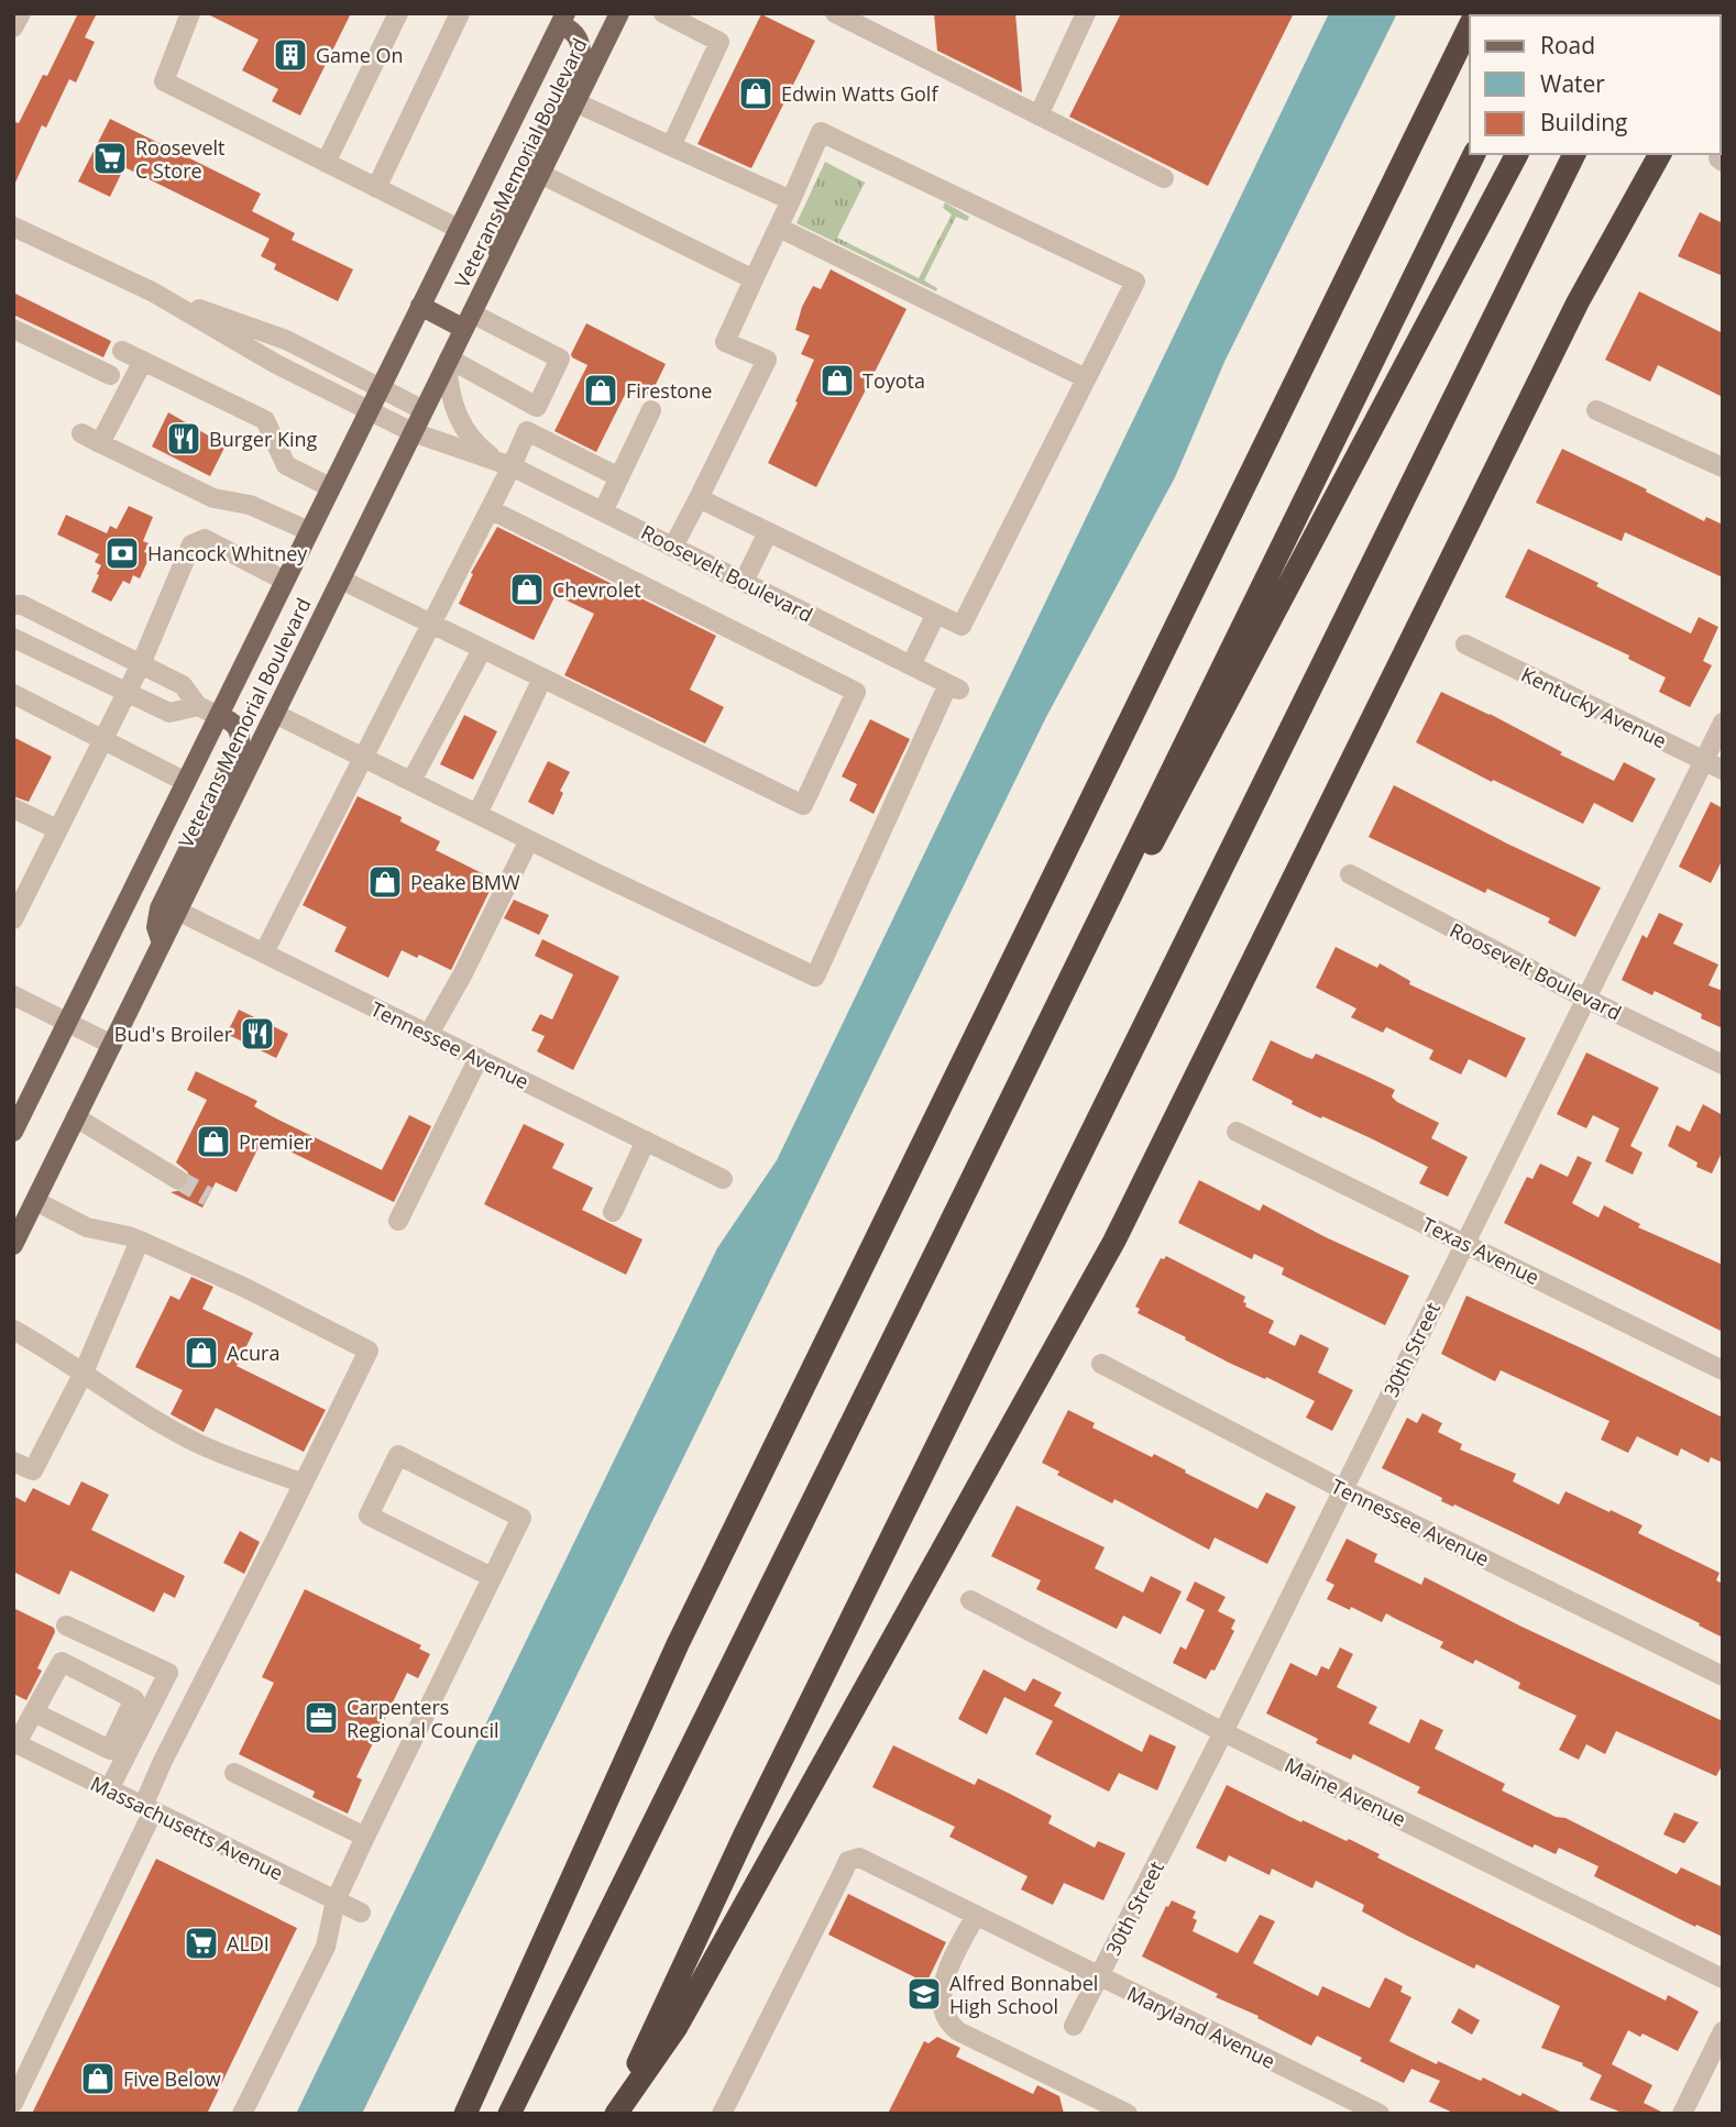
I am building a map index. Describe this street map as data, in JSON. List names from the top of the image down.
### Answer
{
  "streets": {
    "main road": ["Veterans Memorial Boulevard"],
    "street": [
      "Roosevelt Boulevard",
      "Kentucky Avenue",
      "Tennessee Avenue",
      "Texas Avenue",
      "30th Street",
      "Maine Avenue",
      "Massachusetts Avenue",
      "Maryland Avenue"
    ]
  },
  "crossings": [
    ["Veterans Memorial Boulevard", "Roosevelt Boulevard"],
    ["Veterans Memorial Boulevard", "Tennessee Avenue"],
    ["Roosevelt Boulevard", "30th Street"],
    ["Kentucky Avenue", "30th Street"],
    ["Tennessee Avenue", "30th Street"],
    ["Texas Avenue", "30th Street"],
    ["30th Street", "Maine Avenue"],
    ["30th Street", "Maryland Avenue"]
  ],
  "places": {
    "building": ["Game On"],
    "shop": [
      "Edwin Watts Golf",
      "Toyota",
      "Firestone",
      "Chevrolet",
      "Peake BMW",
      "Premier",
      "Acura",
      "Five Below"
    ],
    "supermarket": ["Roosevelt C Store", "ALDI"],
    "restaurant": ["Burger King", "Bud's Broiler"],
    "bank": ["Hancock Whitney"],
    "office": ["Carpenters Regional Council"],
    "school or university": ["Alfred Bonnabel High School"]
  },
  "legend": ["Road", "Water", "Building"]
}
